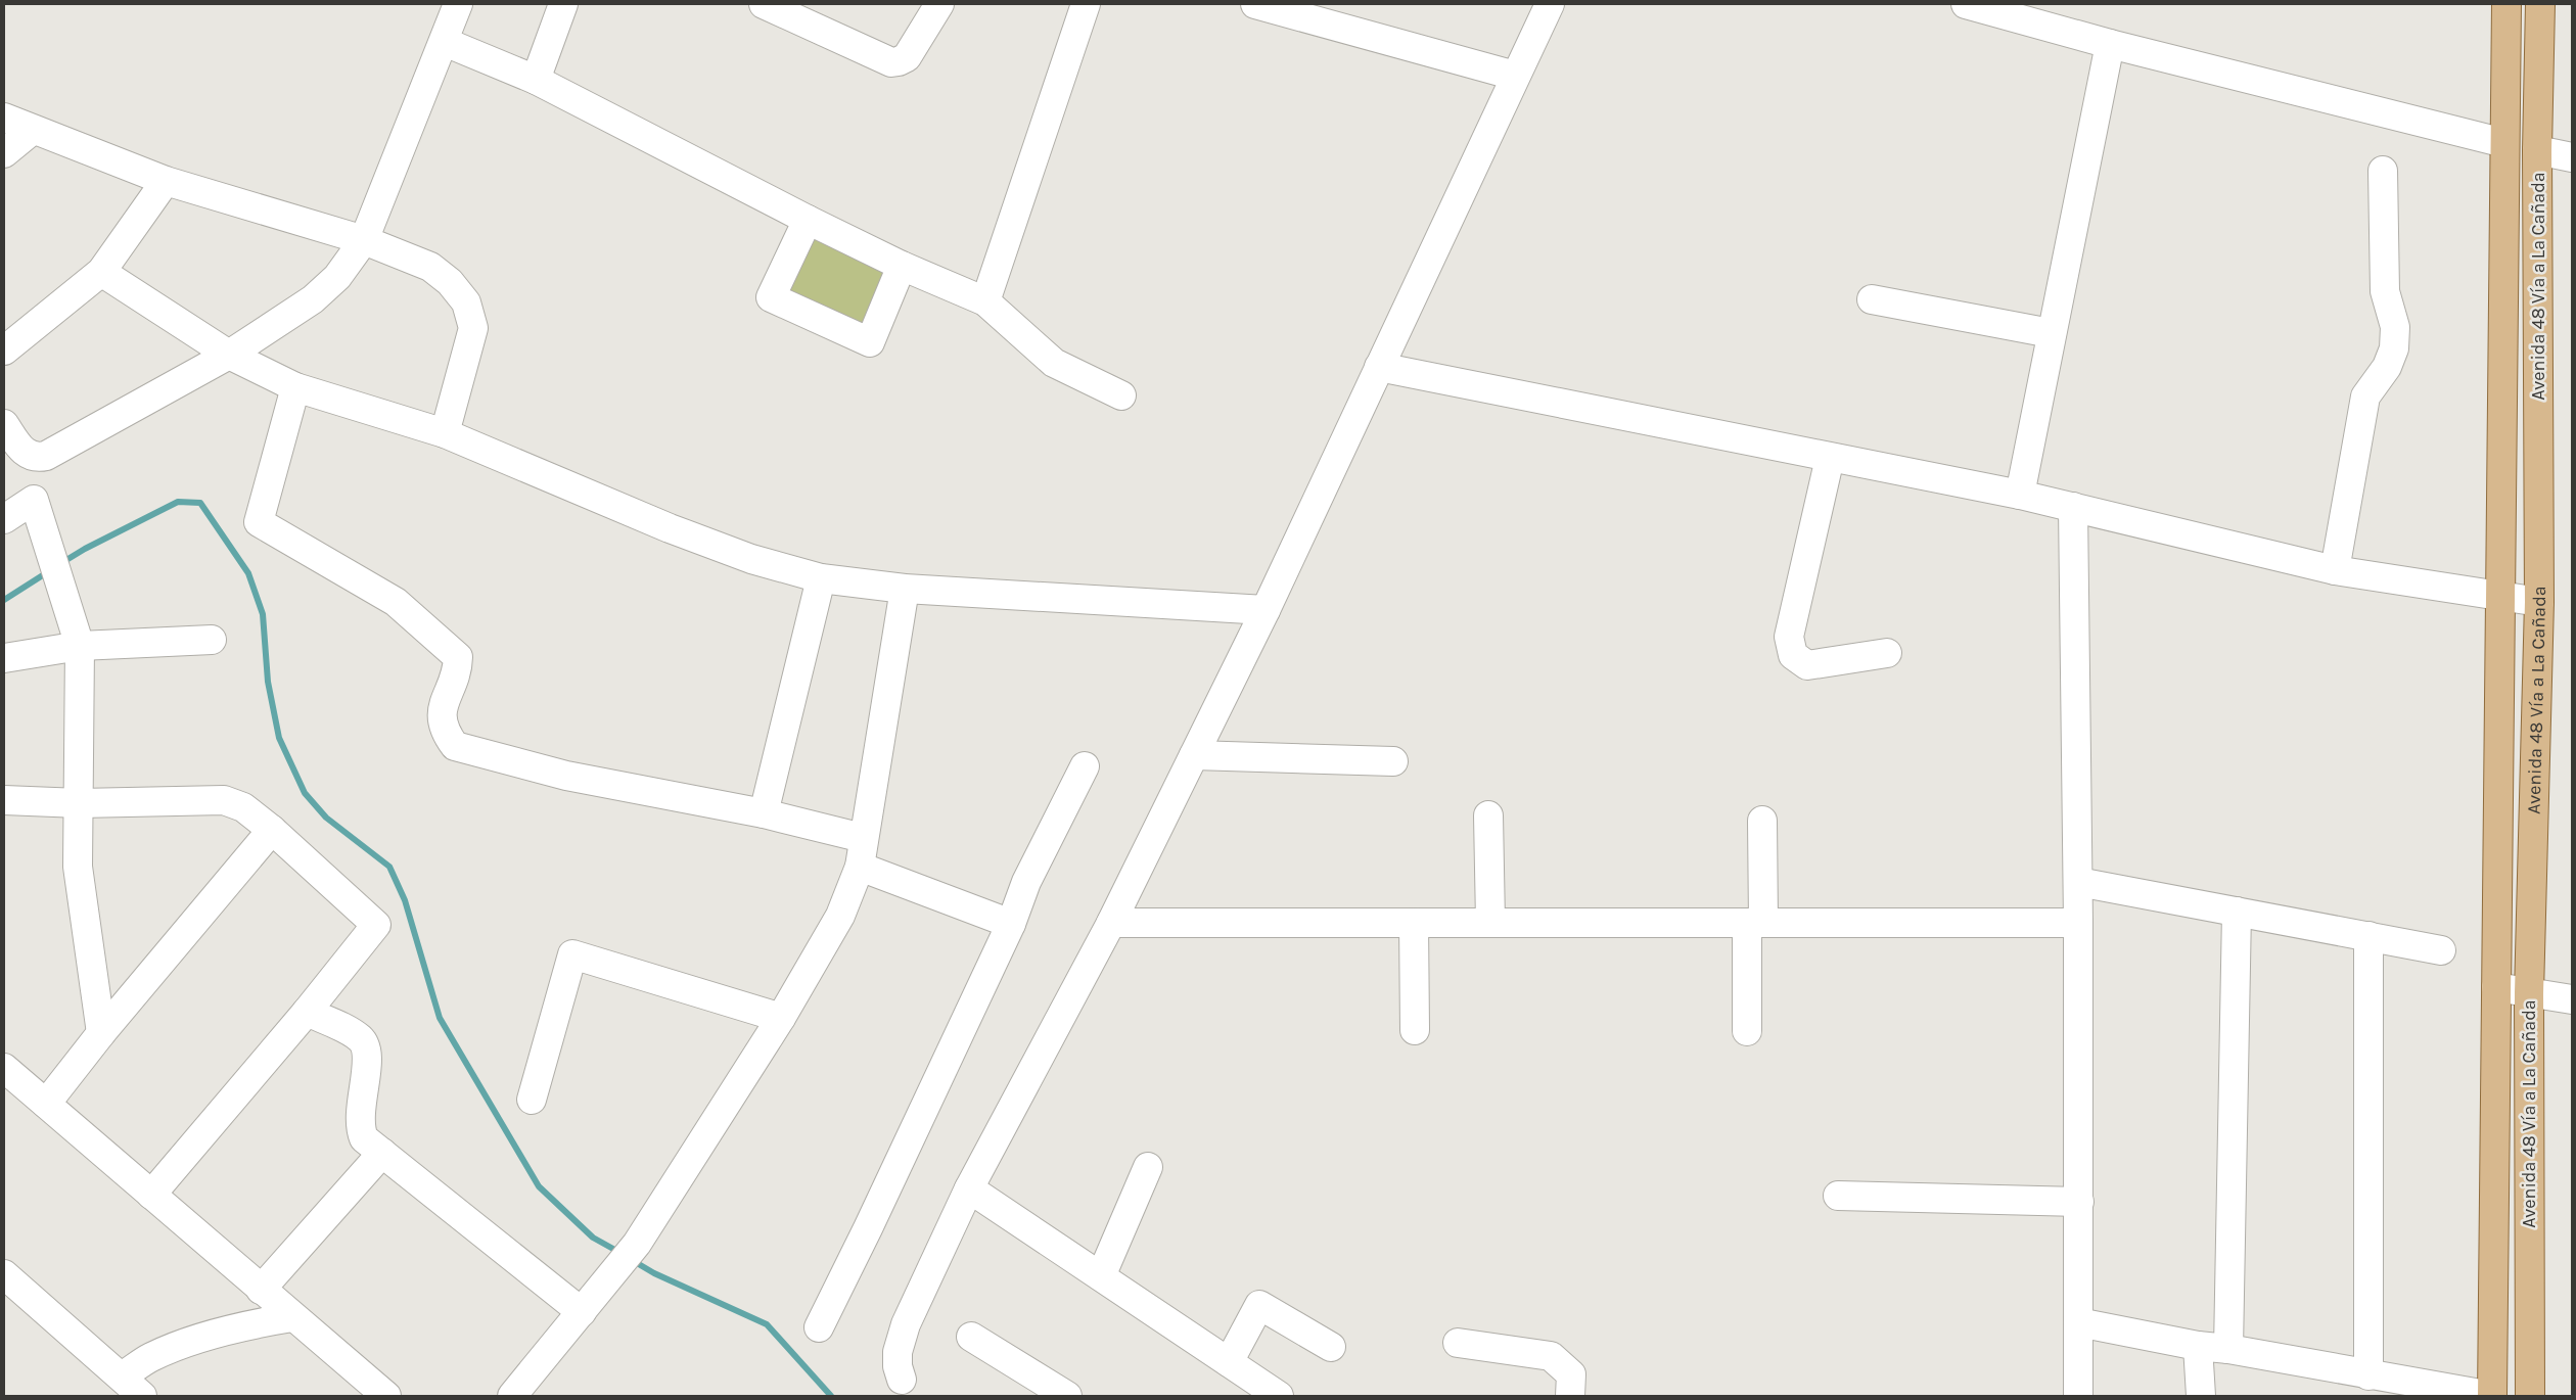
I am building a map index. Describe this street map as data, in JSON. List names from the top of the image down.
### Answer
{
  "streets": {
    "main road": ["Avenida 48 Vía a La Cañada"]
  }
}
